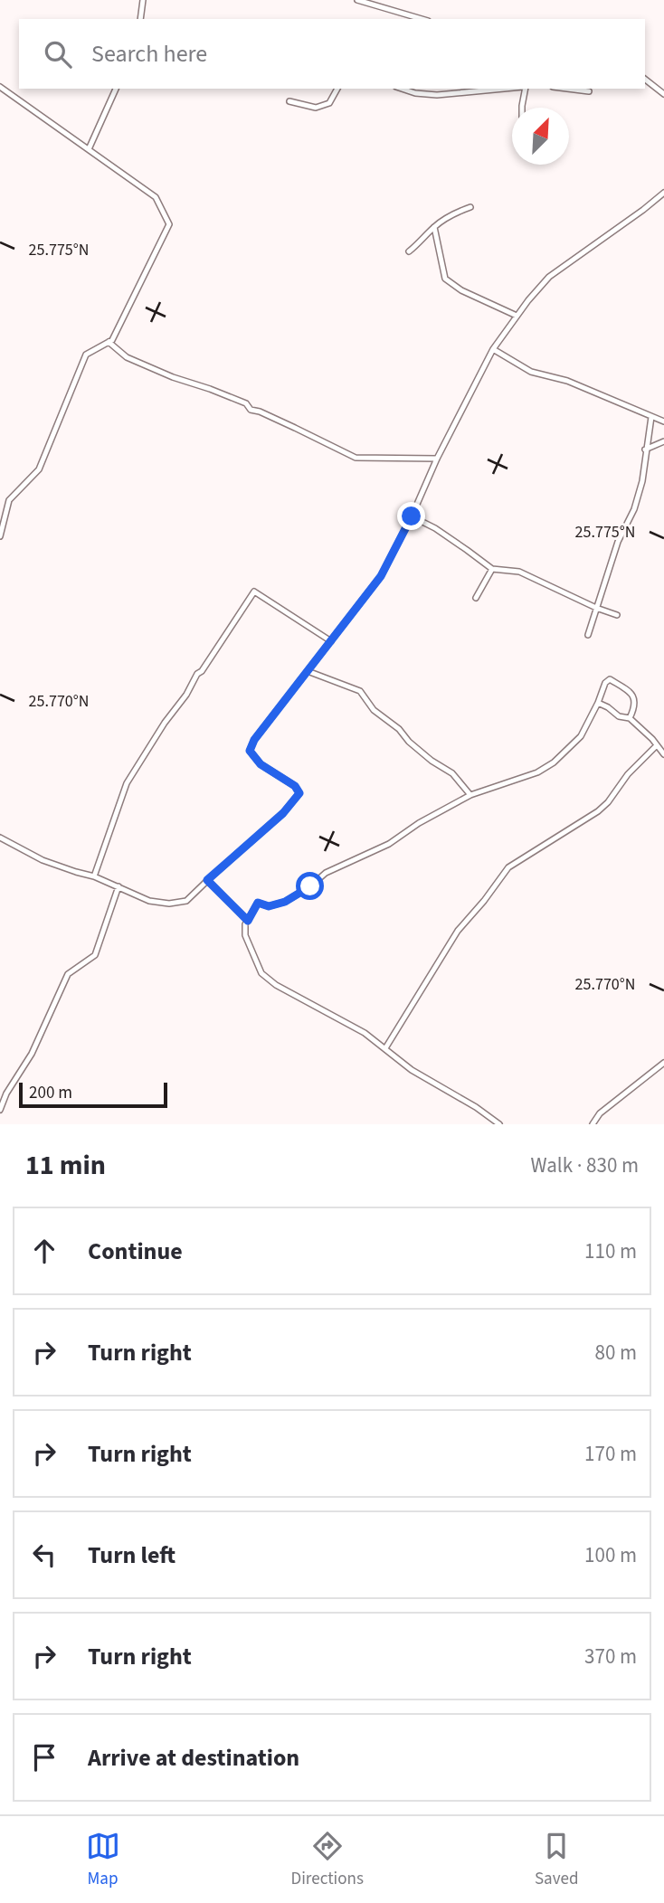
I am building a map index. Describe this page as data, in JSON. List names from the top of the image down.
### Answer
{
  "scale_bar": "200 m",
  "north": "top right",
  "page": {
    "search": "Search here",
    "scale": "200 m",
    "heading": ["11 min", "Walk · 830 m"],
    "list": [
      ["Continue", "110 m"],
      ["Turn right", "80 m"],
      ["Turn right", "170 m"],
      ["Turn left", "100 m"],
      ["Turn right", "370 m"],
      "Arrive at destination"
    ],
    "nav": ["Map", "Directions", "Saved"]
  },
  "coordinates": ["25.775°N", "25.770°N"]
}
